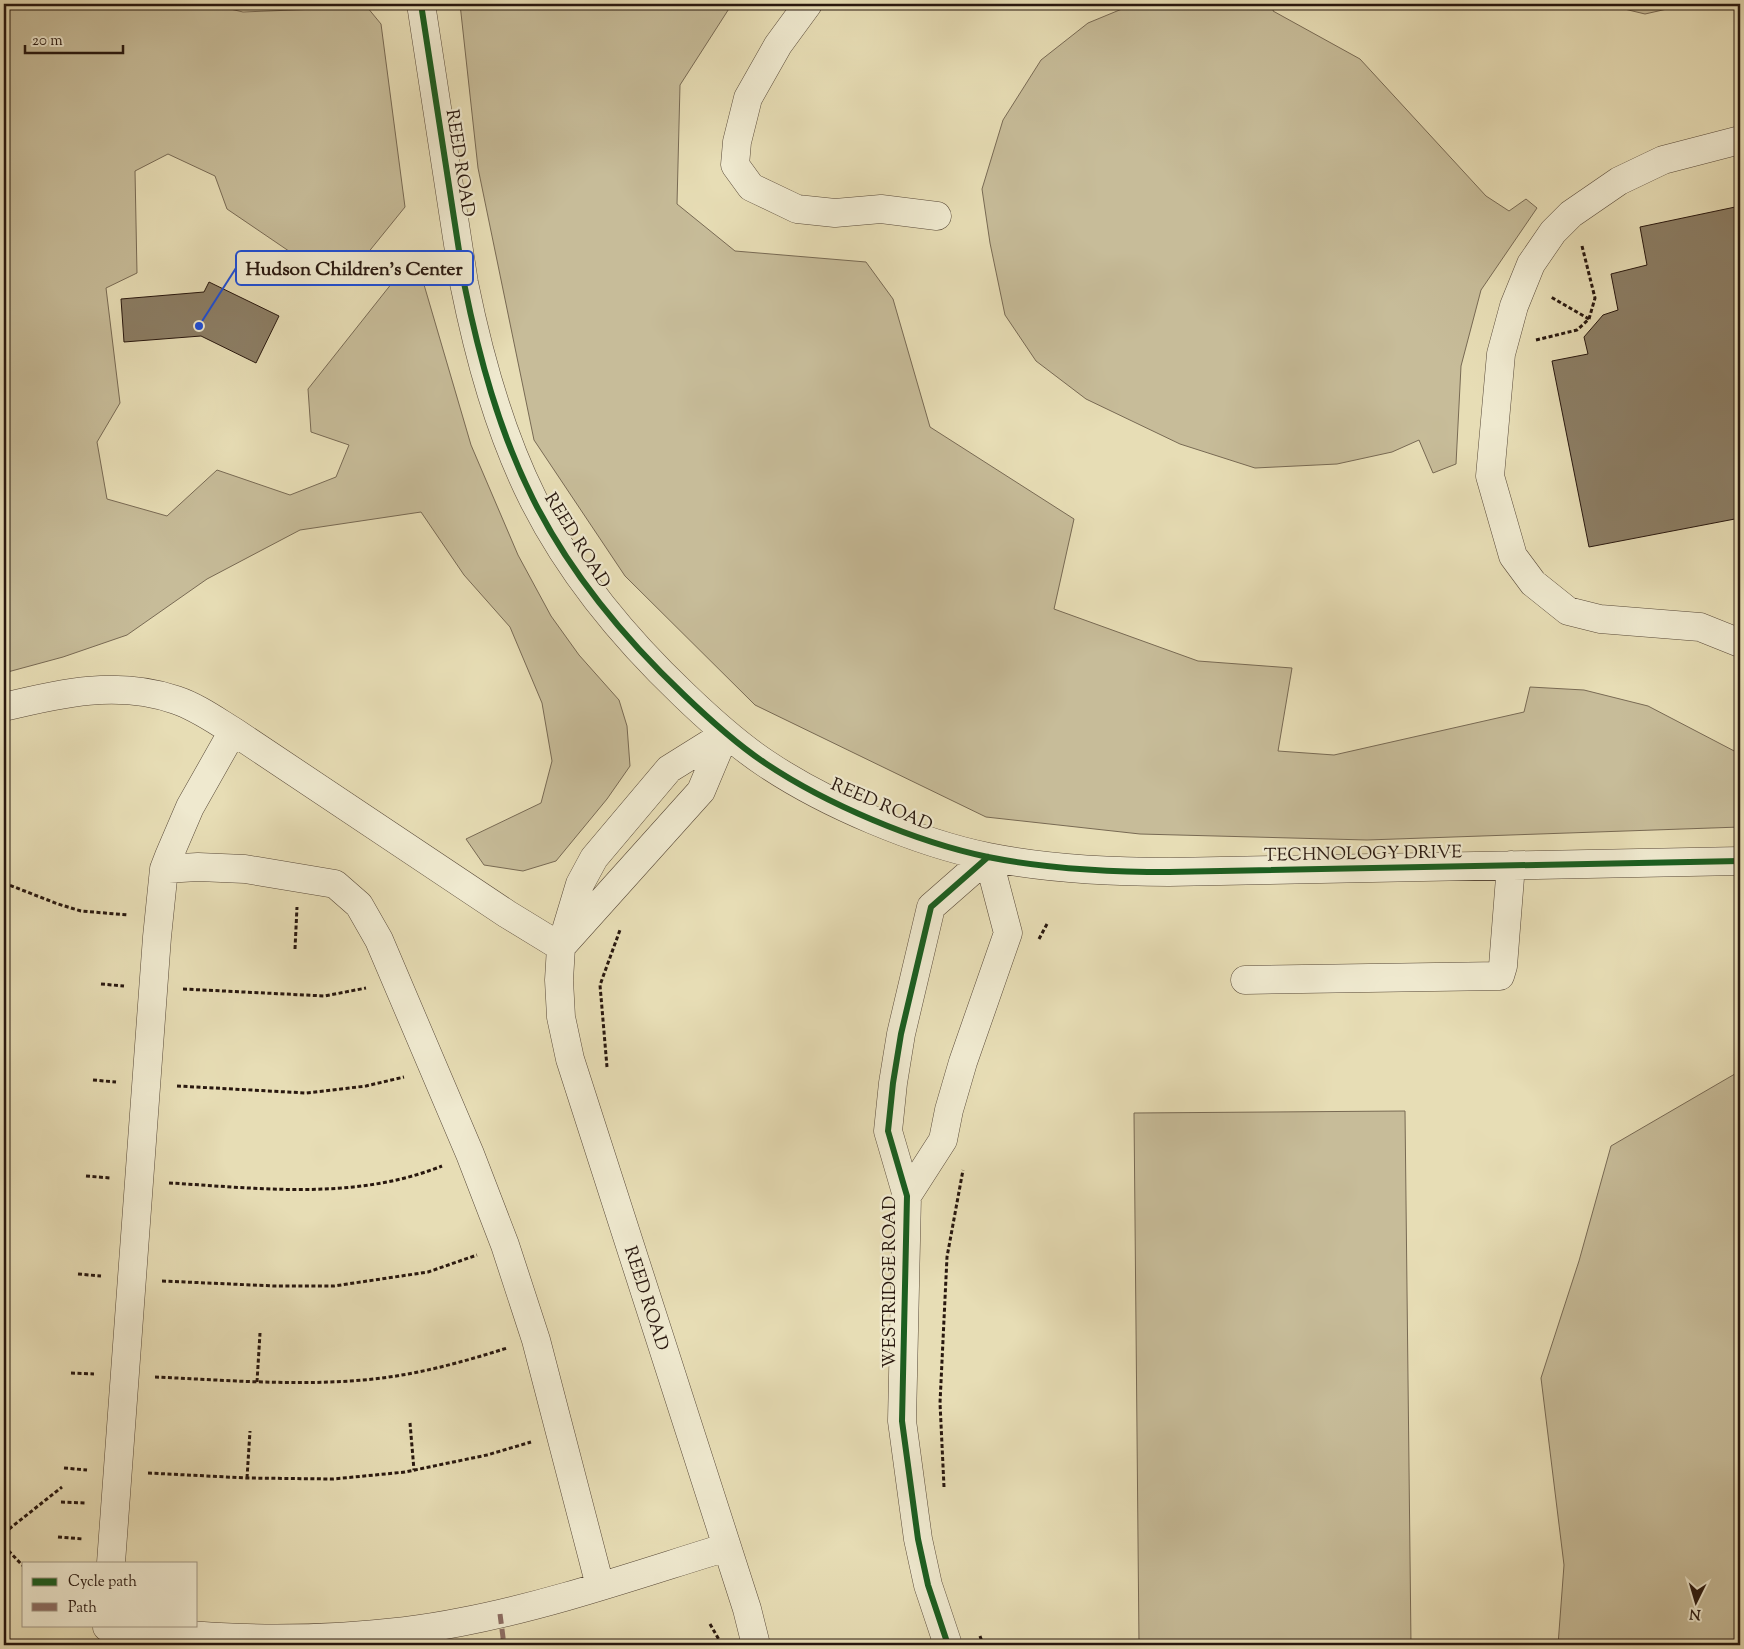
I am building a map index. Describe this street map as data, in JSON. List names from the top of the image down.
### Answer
{
  "streets": {
    "street": ["REED ROAD", "TECHNOLOGY DRIVE", "WESTRIDGE ROAD"]
  },
  "crossings": [
    ["REED ROAD", "TECHNOLOGY DRIVE"],
    ["REED ROAD", "WESTRIDGE ROAD"],
    ["TECHNOLOGY DRIVE", "WESTRIDGE ROAD"]
  ],
  "places": ["Hudson Children's Center"],
  "legend": ["Cycle path", "Path"],
  "scale_bar": "20 m",
  "north": "bottom"
}
